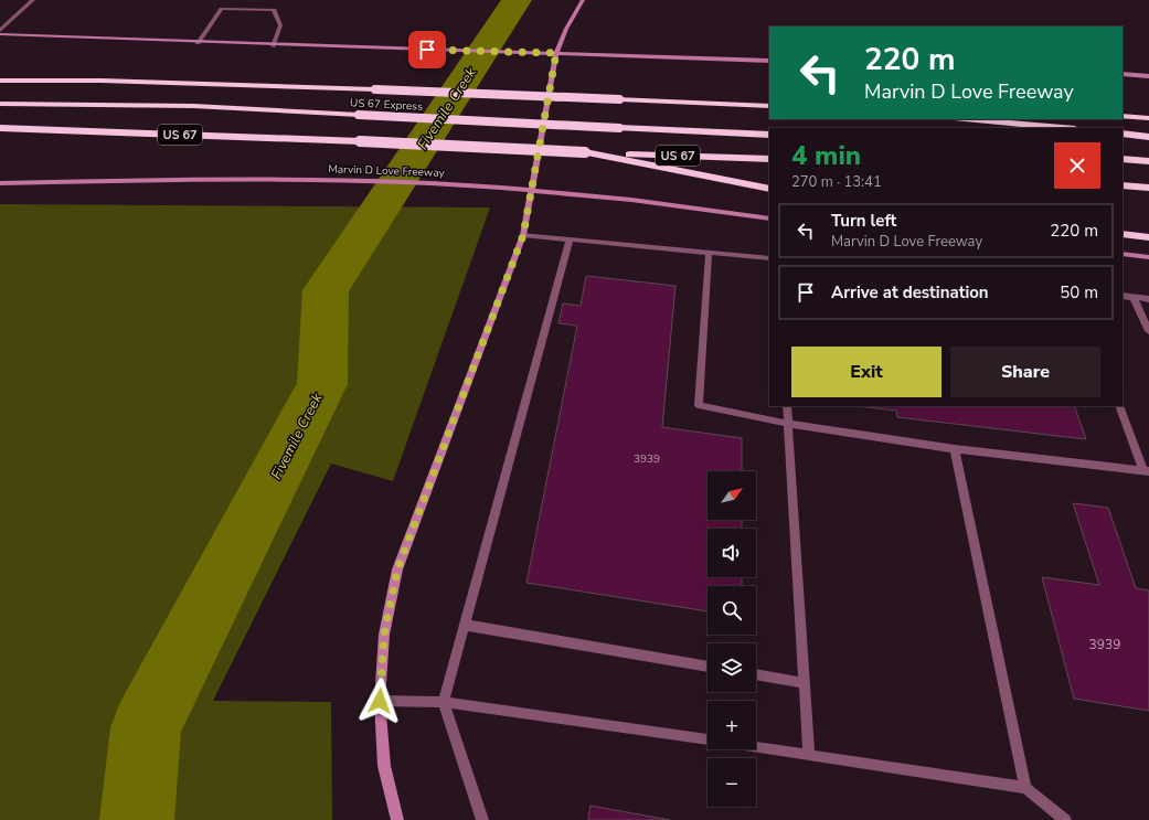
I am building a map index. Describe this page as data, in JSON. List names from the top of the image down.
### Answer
{
  "streets": {
    "highway": ["US 67 Express", "US 67", "Marvin D Love Freeway"]
  },
  "water": ["Fivemile Creek"],
  "house_numbers": ["3939", "3939"],
  "north": "top right",
  "page": {
    "turn": ["220 m", "Marvin D Love Freeway"],
    "heading": ["4 min", "270 m · 13:41"],
    "list": [
      {
        "name": "Turn left",
        "note": "Marvin D Love Freeway",
        "value": "220 m"
      },
      {
        "name": "Arrive at destination",
        "value": "50 m"
      }
    ],
    "buttons": ["Exit", "Share"],
    "map_buttons": ["+", "−"]
  }
}
